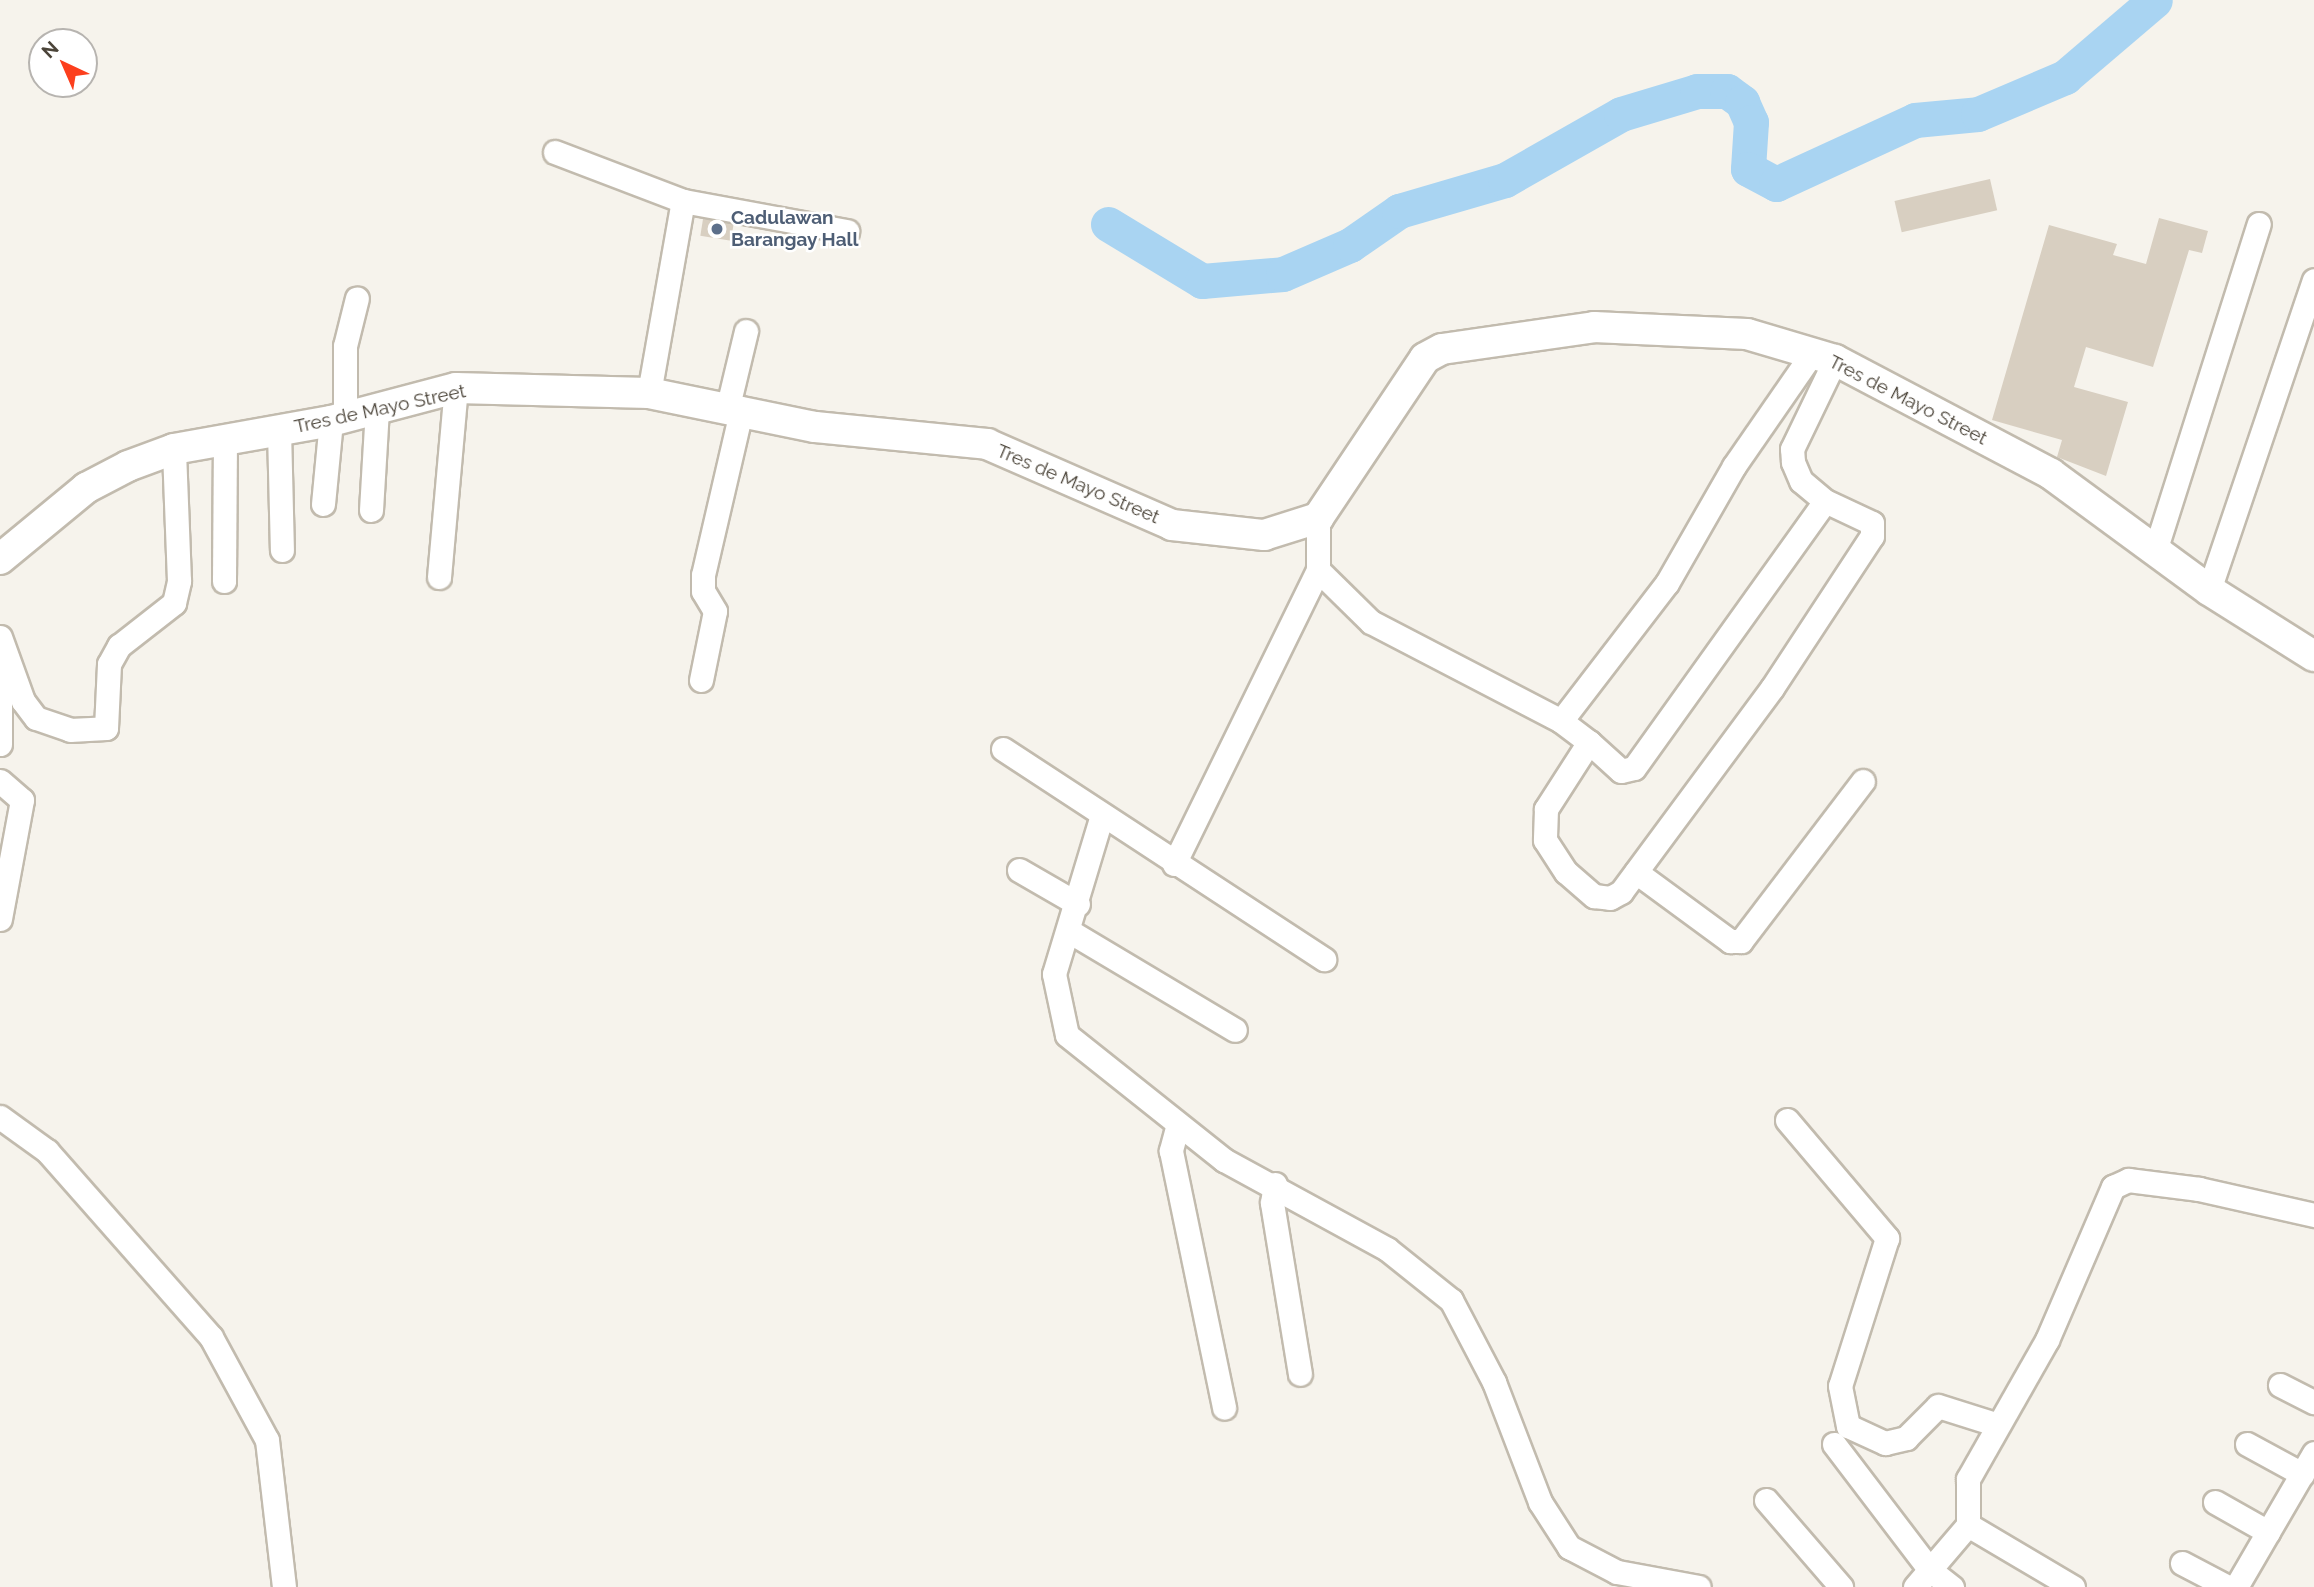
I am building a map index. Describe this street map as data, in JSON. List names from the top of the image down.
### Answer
{
  "streets": {
    "street": ["Tres de Mayo Street"]
  },
  "places": ["Cadulawan Barangay Hall"],
  "north": "top left"
}
